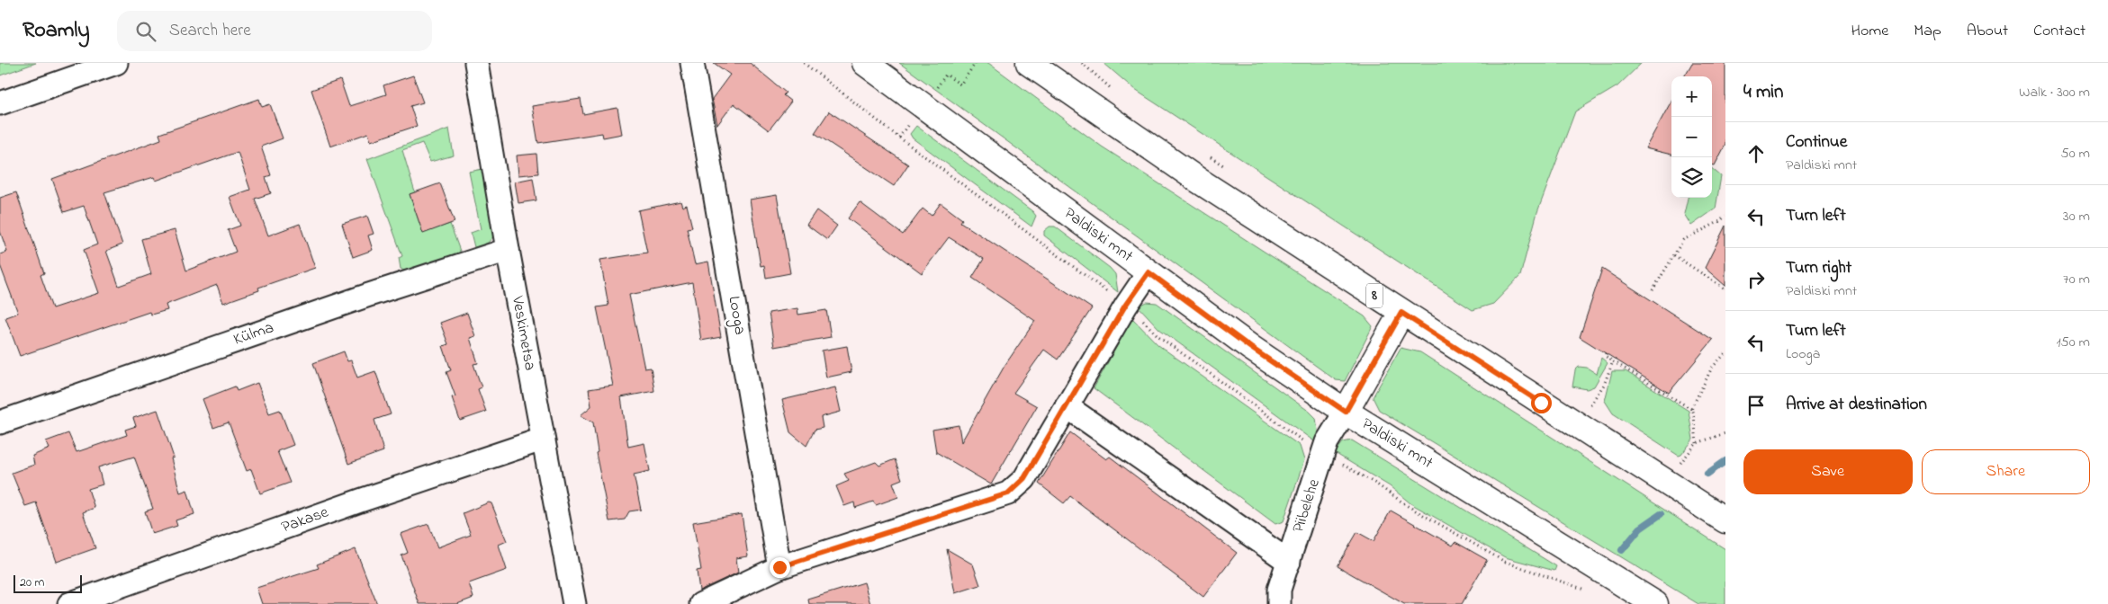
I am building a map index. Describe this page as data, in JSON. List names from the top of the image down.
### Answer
{
  "streets": {
    "main road": ["Paldiski mnt", "8"],
    "street": [
      "Looga",
      "Veskimetsa",
      "Külma",
      "Piibelehe",
      "Pakase"
    ]
  },
  "crossings": [
    ["Paldiski mnt", "Piibelehe"],
    ["Veskimetsa", "Külma"],
    ["Veskimetsa", "Pakase"]
  ],
  "scale_bar": "20 m",
  "page": {
    "header": "Roamly",
    "search": "Search here",
    "nav": [
      "Home",
      "Map",
      "About",
      "Contact"
    ],
    "heading": ["4 min", "Walk · 300 m"],
    "map_buttons": ["+", "−"],
    "list": [
      ["Continue", "Paldiski mnt", "50 m"],
      ["Turn left", "30 m"],
      ["Turn right", "Paldiski mnt", "70 m"],
      ["Turn left", "Looga", "150 m"],
      "Arrive at destination"
    ],
    "buttons": ["Save", "Share"],
    "scale": "20 m"
  }
}
